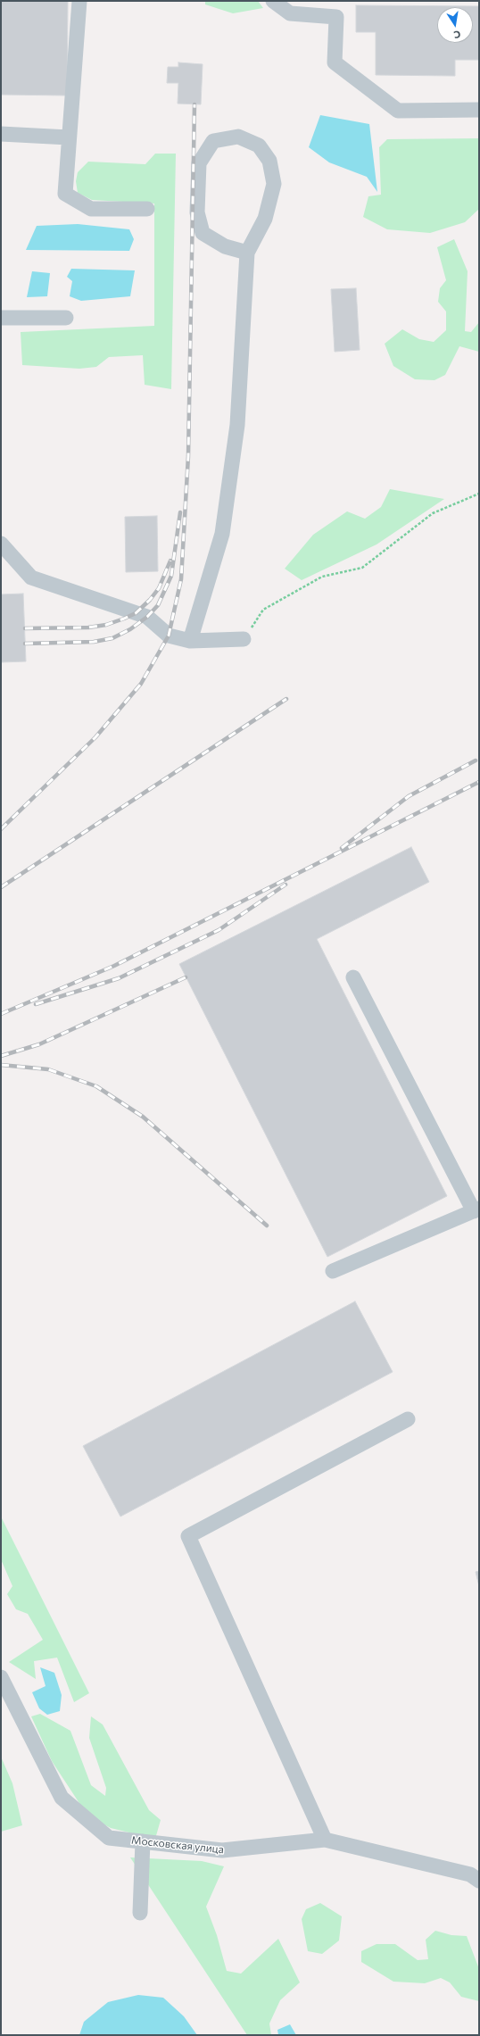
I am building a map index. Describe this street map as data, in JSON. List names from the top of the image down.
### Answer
{
  "streets": {
    "street": ["Московская улица"]
  },
  "north": "bottom"
}
